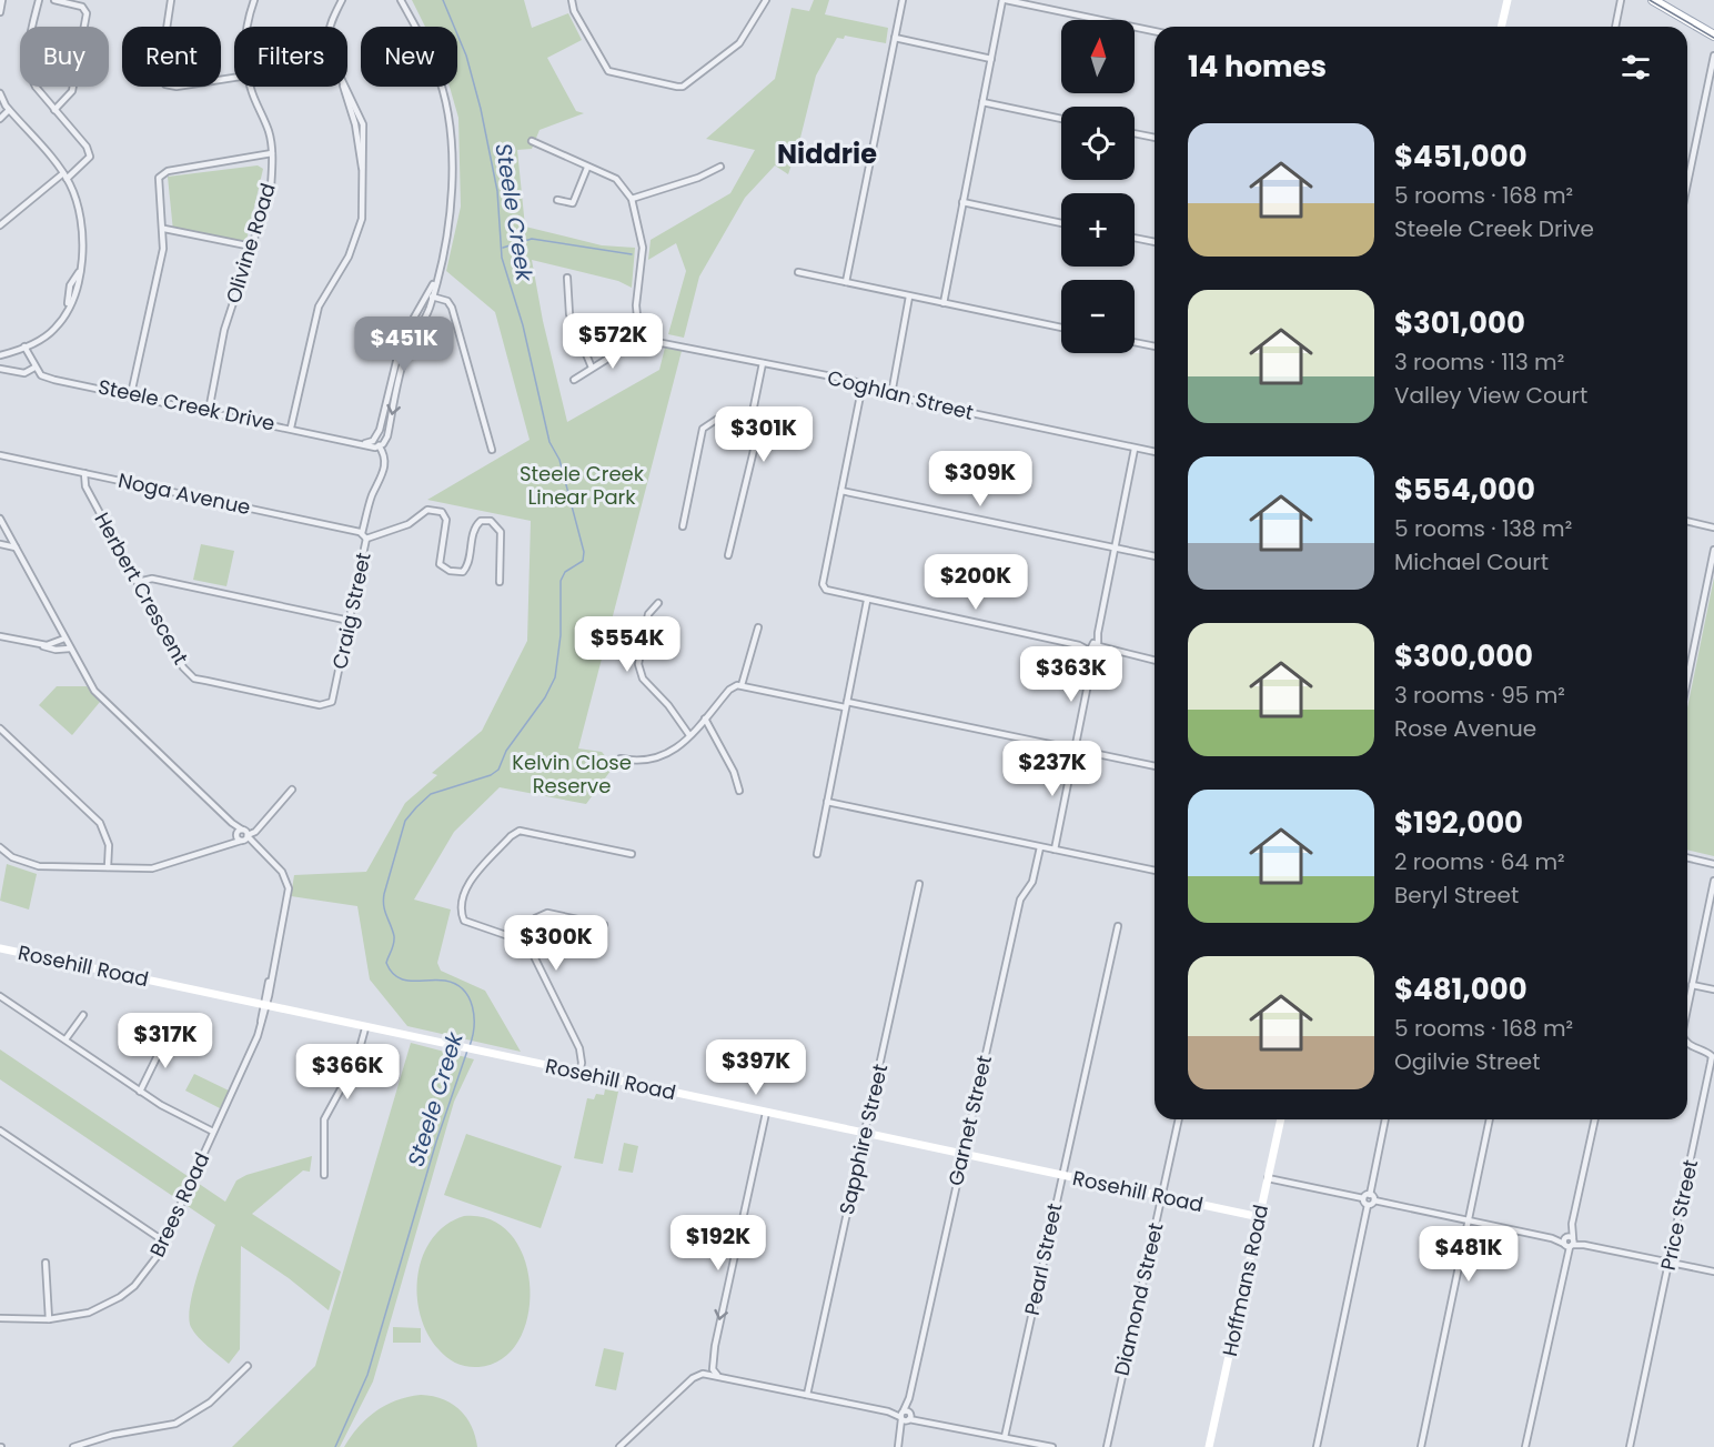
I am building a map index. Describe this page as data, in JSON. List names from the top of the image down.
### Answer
{
  "streets": {
    "street": [
      "Olivine Road",
      "Coghlan Street",
      "Steele Creek Drive",
      "Noga Avenue",
      "Herbert Crescent",
      "Craig Street",
      "Rosehill Road",
      "Garnet Street",
      "Sapphire Street",
      "Brees Road",
      "Price Street",
      "Pearl Street",
      "Hoffmans Road",
      "Diamond Street"
    ]
  },
  "crossings": [
    ["Olivine Road", "Steele Creek Drive"],
    ["Noga Avenue", "Herbert Crescent"],
    ["Noga Avenue", "Craig Street"],
    ["Herbert Crescent", "Craig Street"],
    ["Rosehill Road", "Garnet Street"],
    ["Rosehill Road", "Sapphire Street"],
    ["Rosehill Road", "Brees Road"],
    ["Rosehill Road", "Pearl Street"],
    ["Rosehill Road", "Hoffmans Road"],
    ["Rosehill Road", "Diamond Street"]
  ],
  "districts": ["Niddrie"],
  "water": ["Steele Creek"],
  "parks": ["Steele Creek Linear Park", "Kelvin Close Reserve"],
  "north": "top",
  "page": {
    "map_buttons": ["+", "−"],
    "chip": [
      "Buy",
      "Rent",
      "Filters",
      "New"
    ],
    "heading": "14 homes",
    "list": [
      {
        "name": "$451,000",
        "note": "5 rooms · 168 m² · Steele Creek Drive"
      },
      {
        "name": "$301,000",
        "note": "3 rooms · 113 m² · Valley View Court"
      },
      {
        "name": "$554,000",
        "note": "5 rooms · 138 m² · Michael Court"
      },
      {
        "name": "$300,000",
        "note": "3 rooms · 95 m² · Rose Avenue"
      },
      {
        "name": "$192,000",
        "note": "2 rooms · 64 m² · Beryl Street"
      },
      {
        "name": "$481,000",
        "note": "5 rooms · 168 m² · Ogilvie Street"
      }
    ],
    "price": [
      "$572K",
      "$451K",
      "$301K",
      "$309K",
      "$200K",
      "$554K",
      "$363K",
      "$237K",
      "$300K",
      "$317K",
      "$397K",
      "$366K",
      "$192K",
      "$481K"
    ]
  }
}
